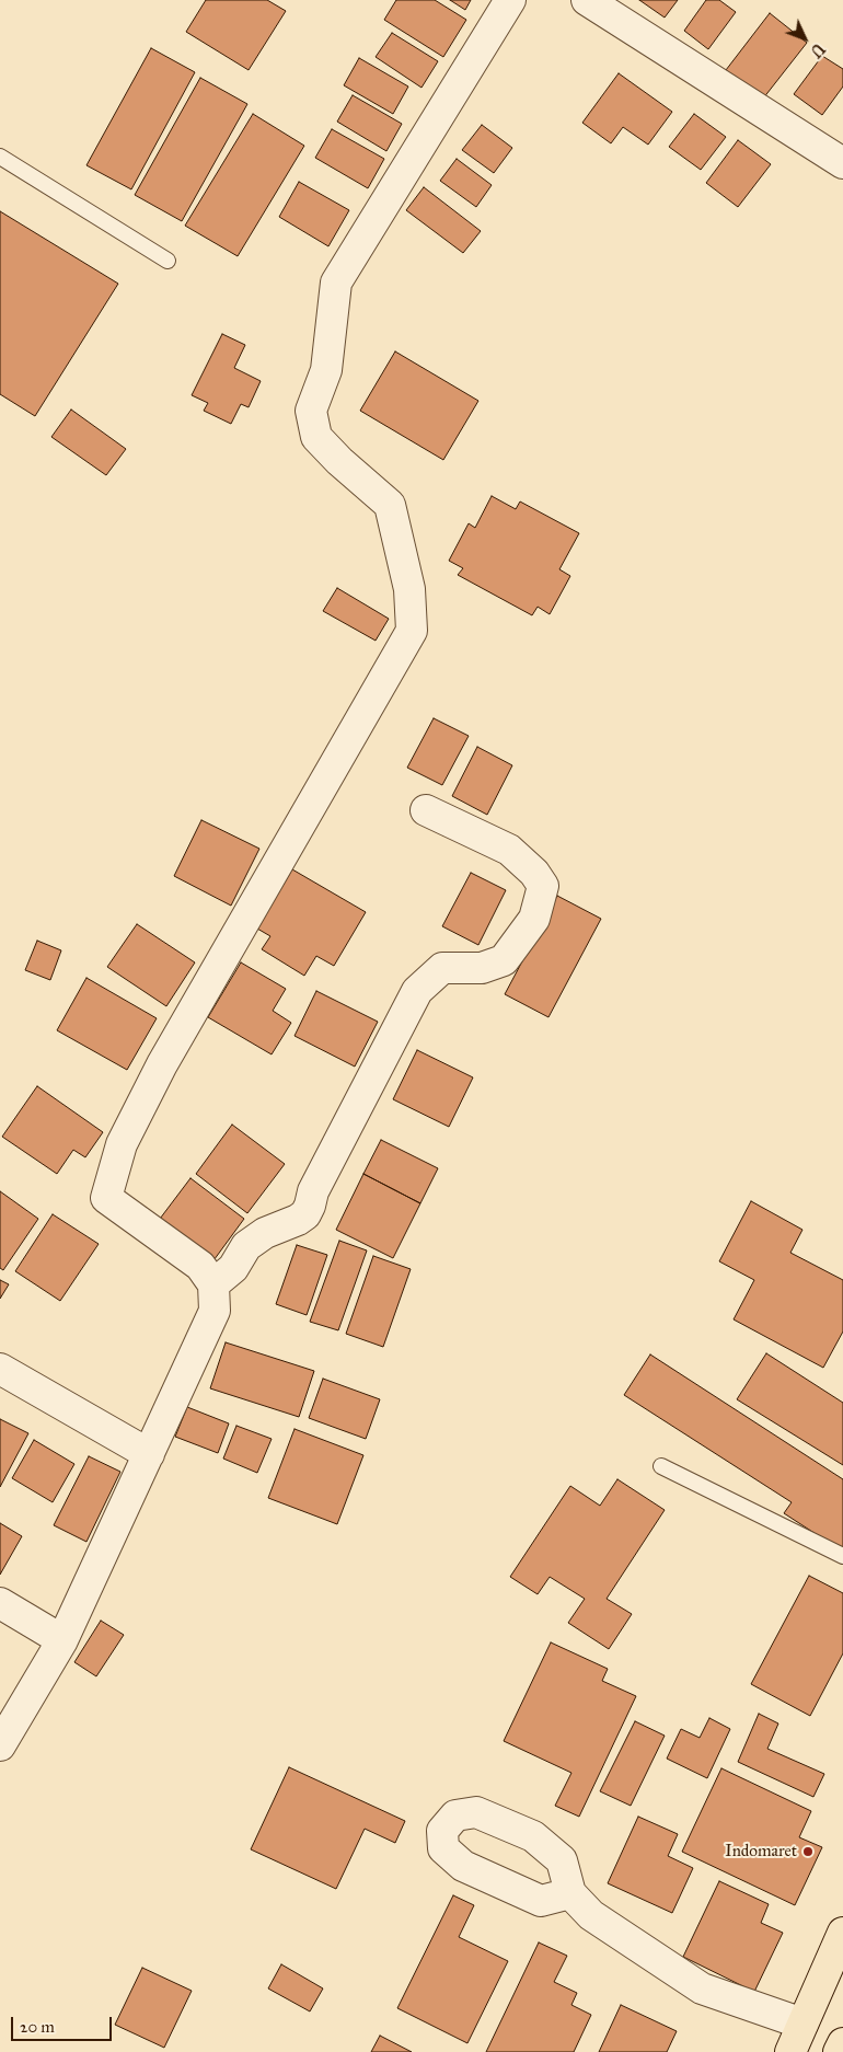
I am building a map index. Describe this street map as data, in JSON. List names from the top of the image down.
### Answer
{
  "places": ["Indomaret"],
  "scale_bar": "20 m",
  "north": "bottom right"
}
